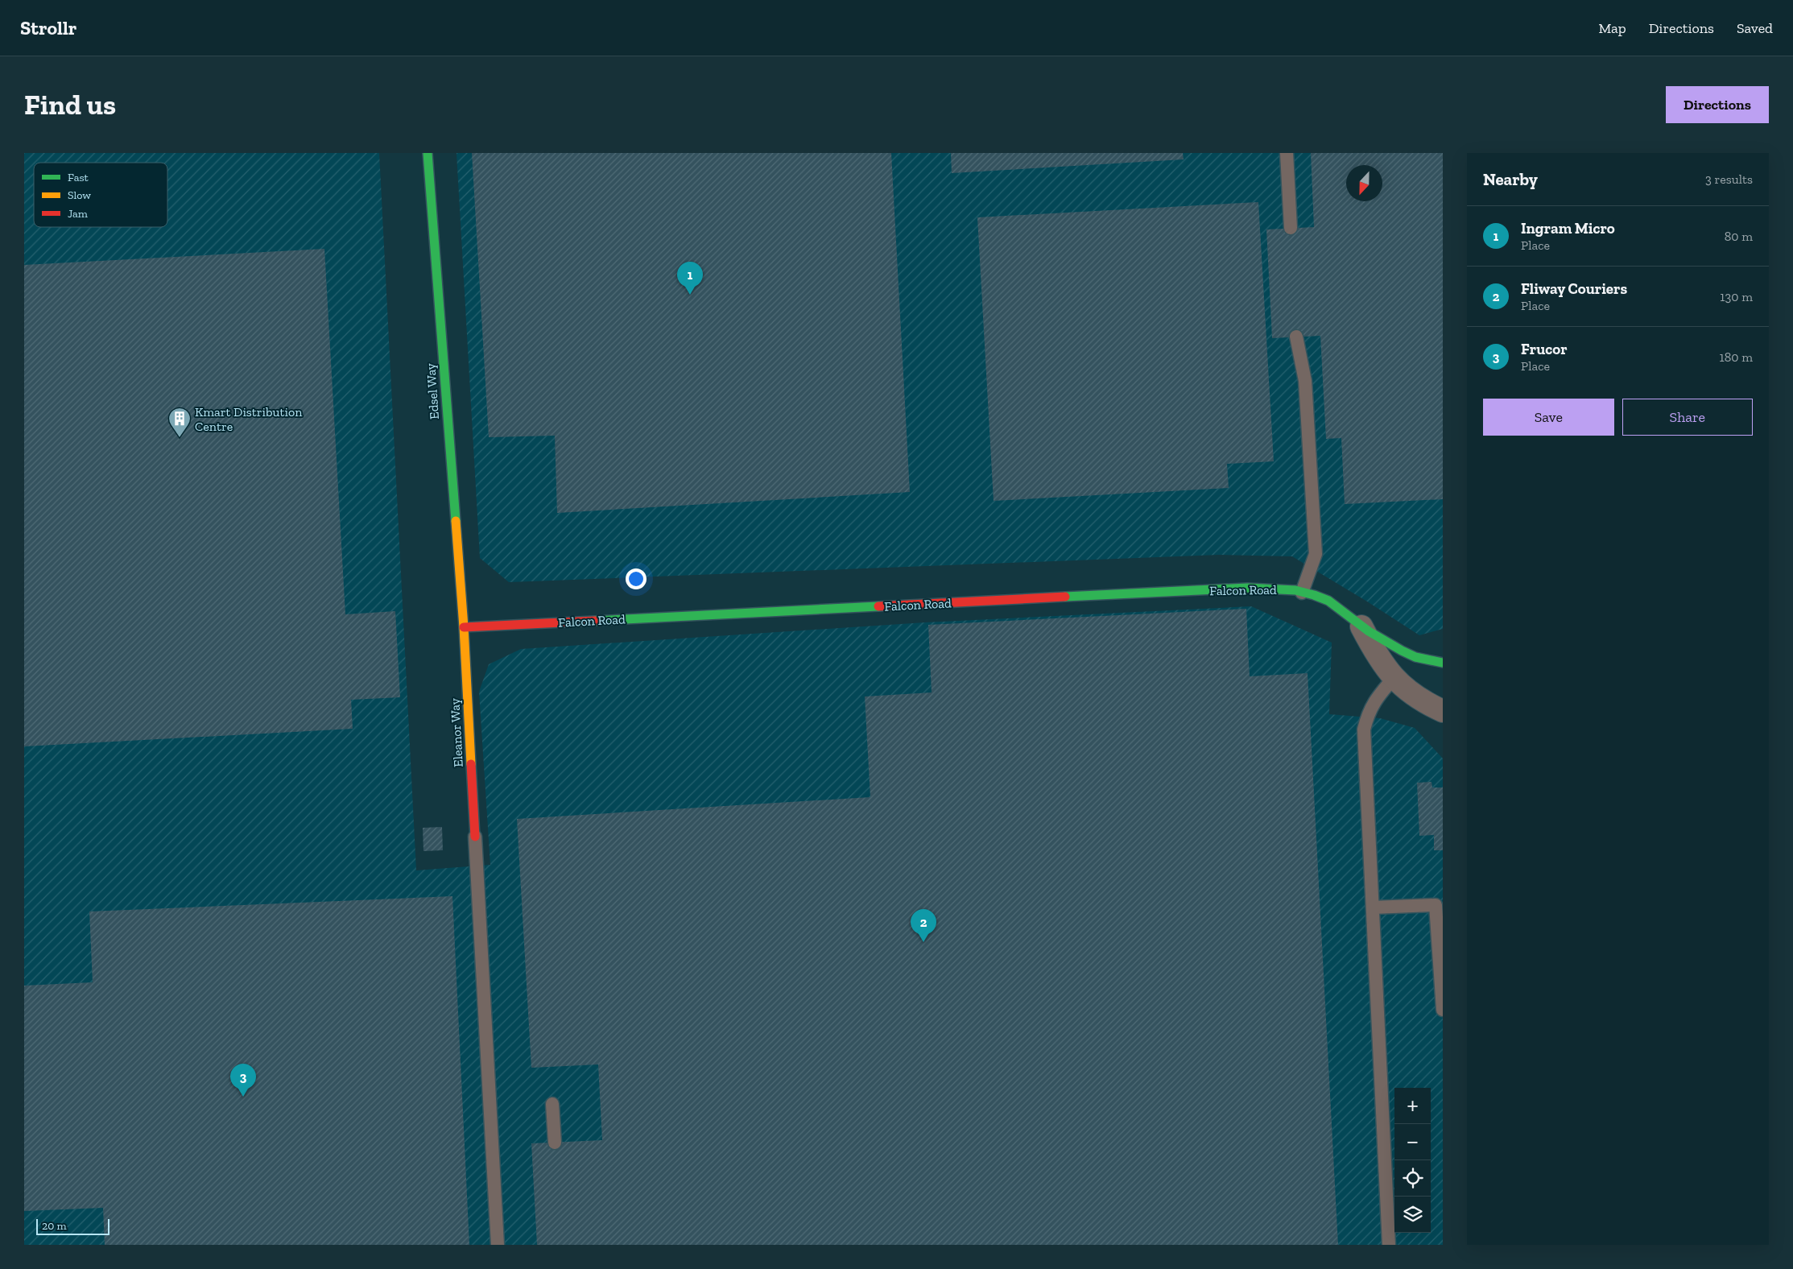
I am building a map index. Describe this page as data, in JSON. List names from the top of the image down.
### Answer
{
  "streets": {
    "street": ["Edsel Way", "Falcon Road", "Eleanor Way"]
  },
  "crossings": [
    ["Edsel Way", "Falcon Road"],
    ["Edsel Way", "Eleanor Way"],
    ["Falcon Road", "Eleanor Way"]
  ],
  "places": {
    "building": ["Kmart Distribution Centre"]
  },
  "legend": ["Fast", "Slow", "Jam"],
  "scale_bar": "20 m",
  "north": "bottom",
  "page": {
    "header": "Strollr",
    "nav": ["Map", "Directions", "Saved"],
    "buttons": [
      "Directions",
      ["Save", "Share"]
    ],
    "title": "Find us",
    "heading": ["Nearby", "3 results"],
    "list": [
      {
        "mark": "1",
        "name": "Ingram Micro",
        "note": "Place",
        "value": "80 m"
      },
      {
        "mark": "2",
        "name": "Fliway Couriers",
        "note": "Place",
        "value": "130 m"
      },
      {
        "mark": "3",
        "name": "Frucor",
        "note": "Place",
        "value": "180 m"
      }
    ],
    "pins": ["1", "2", "3"],
    "map_buttons": ["+", "−"],
    "scale": "20 m"
  }
}
